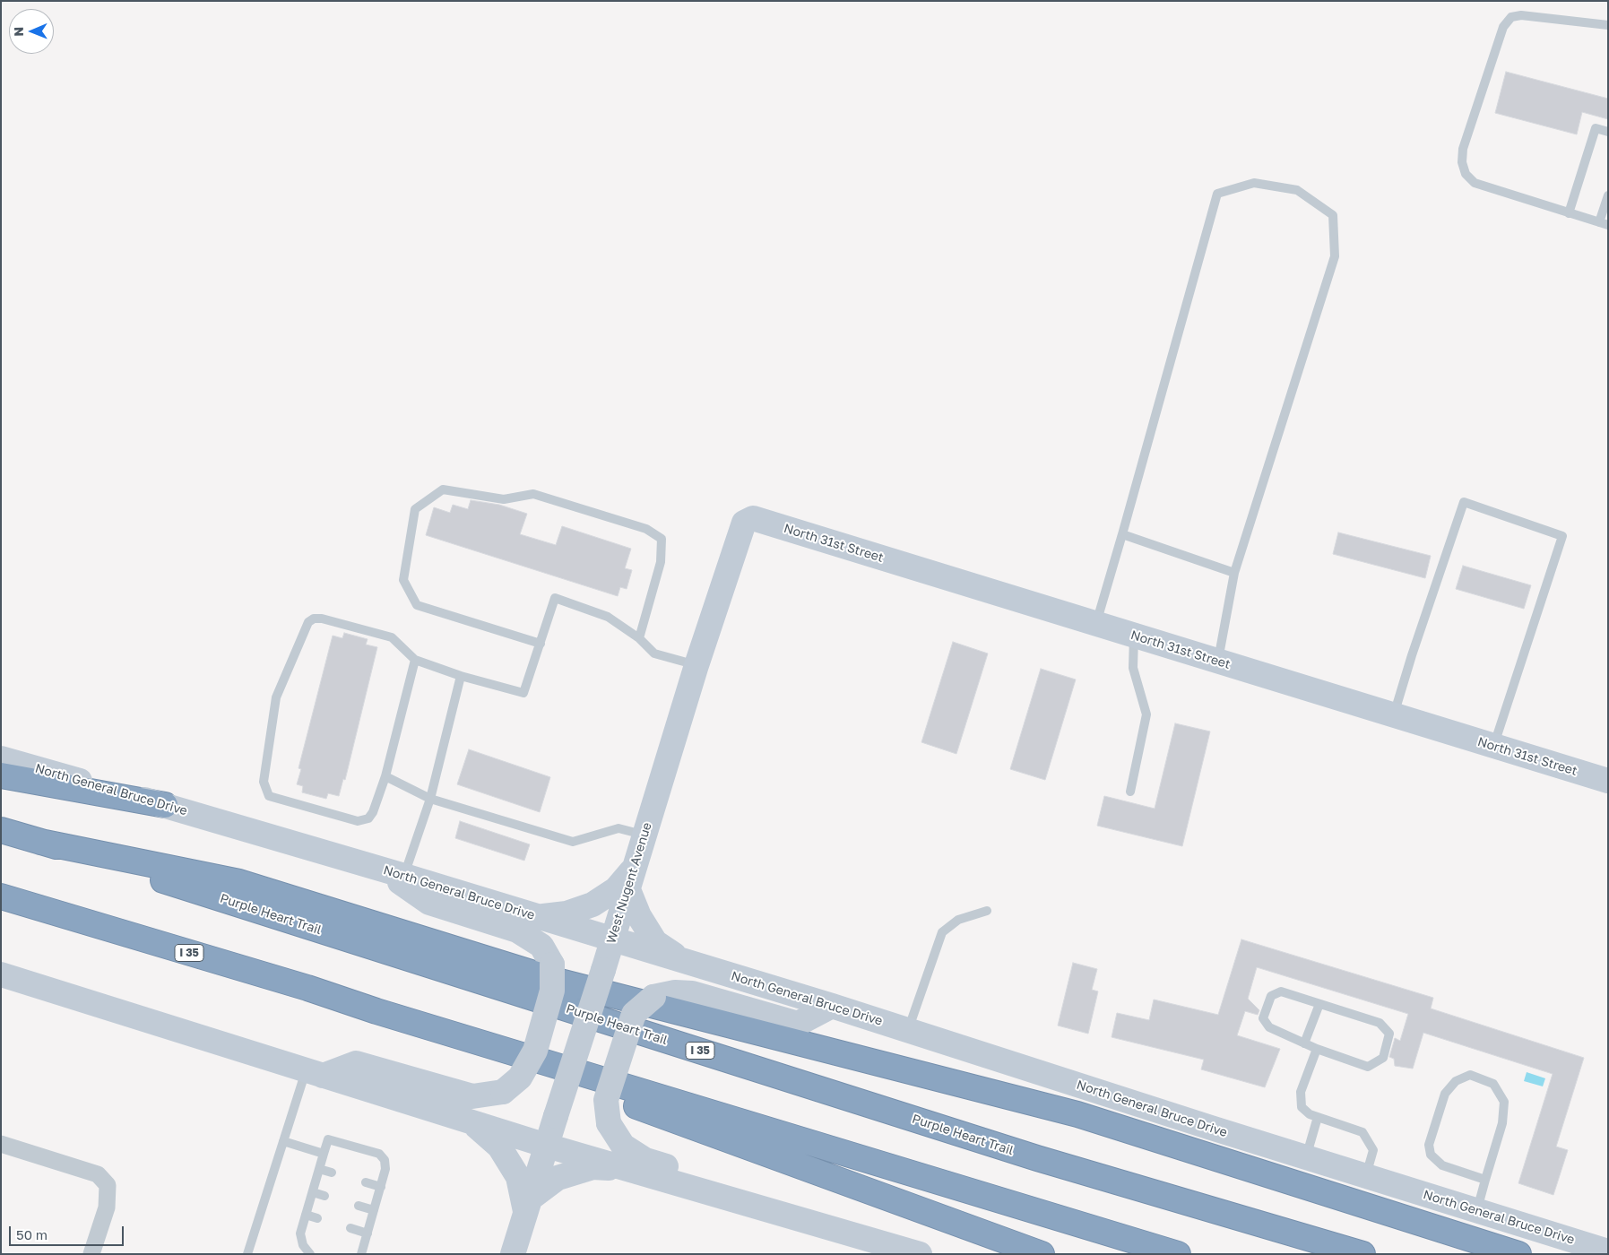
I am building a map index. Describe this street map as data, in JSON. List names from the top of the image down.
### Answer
{
  "streets": {
    "highway": ["Purple Heart Trail", "I 35"],
    "main road": ["North 31st Street", "North General Bruce Drive", "West Nugent Avenue"]
  },
  "crossings": [
    ["North 31st Street", "West Nugent Avenue"],
    ["North General Bruce Drive", "West Nugent Avenue"]
  ],
  "scale_bar": "50 m",
  "north": "left"
}
